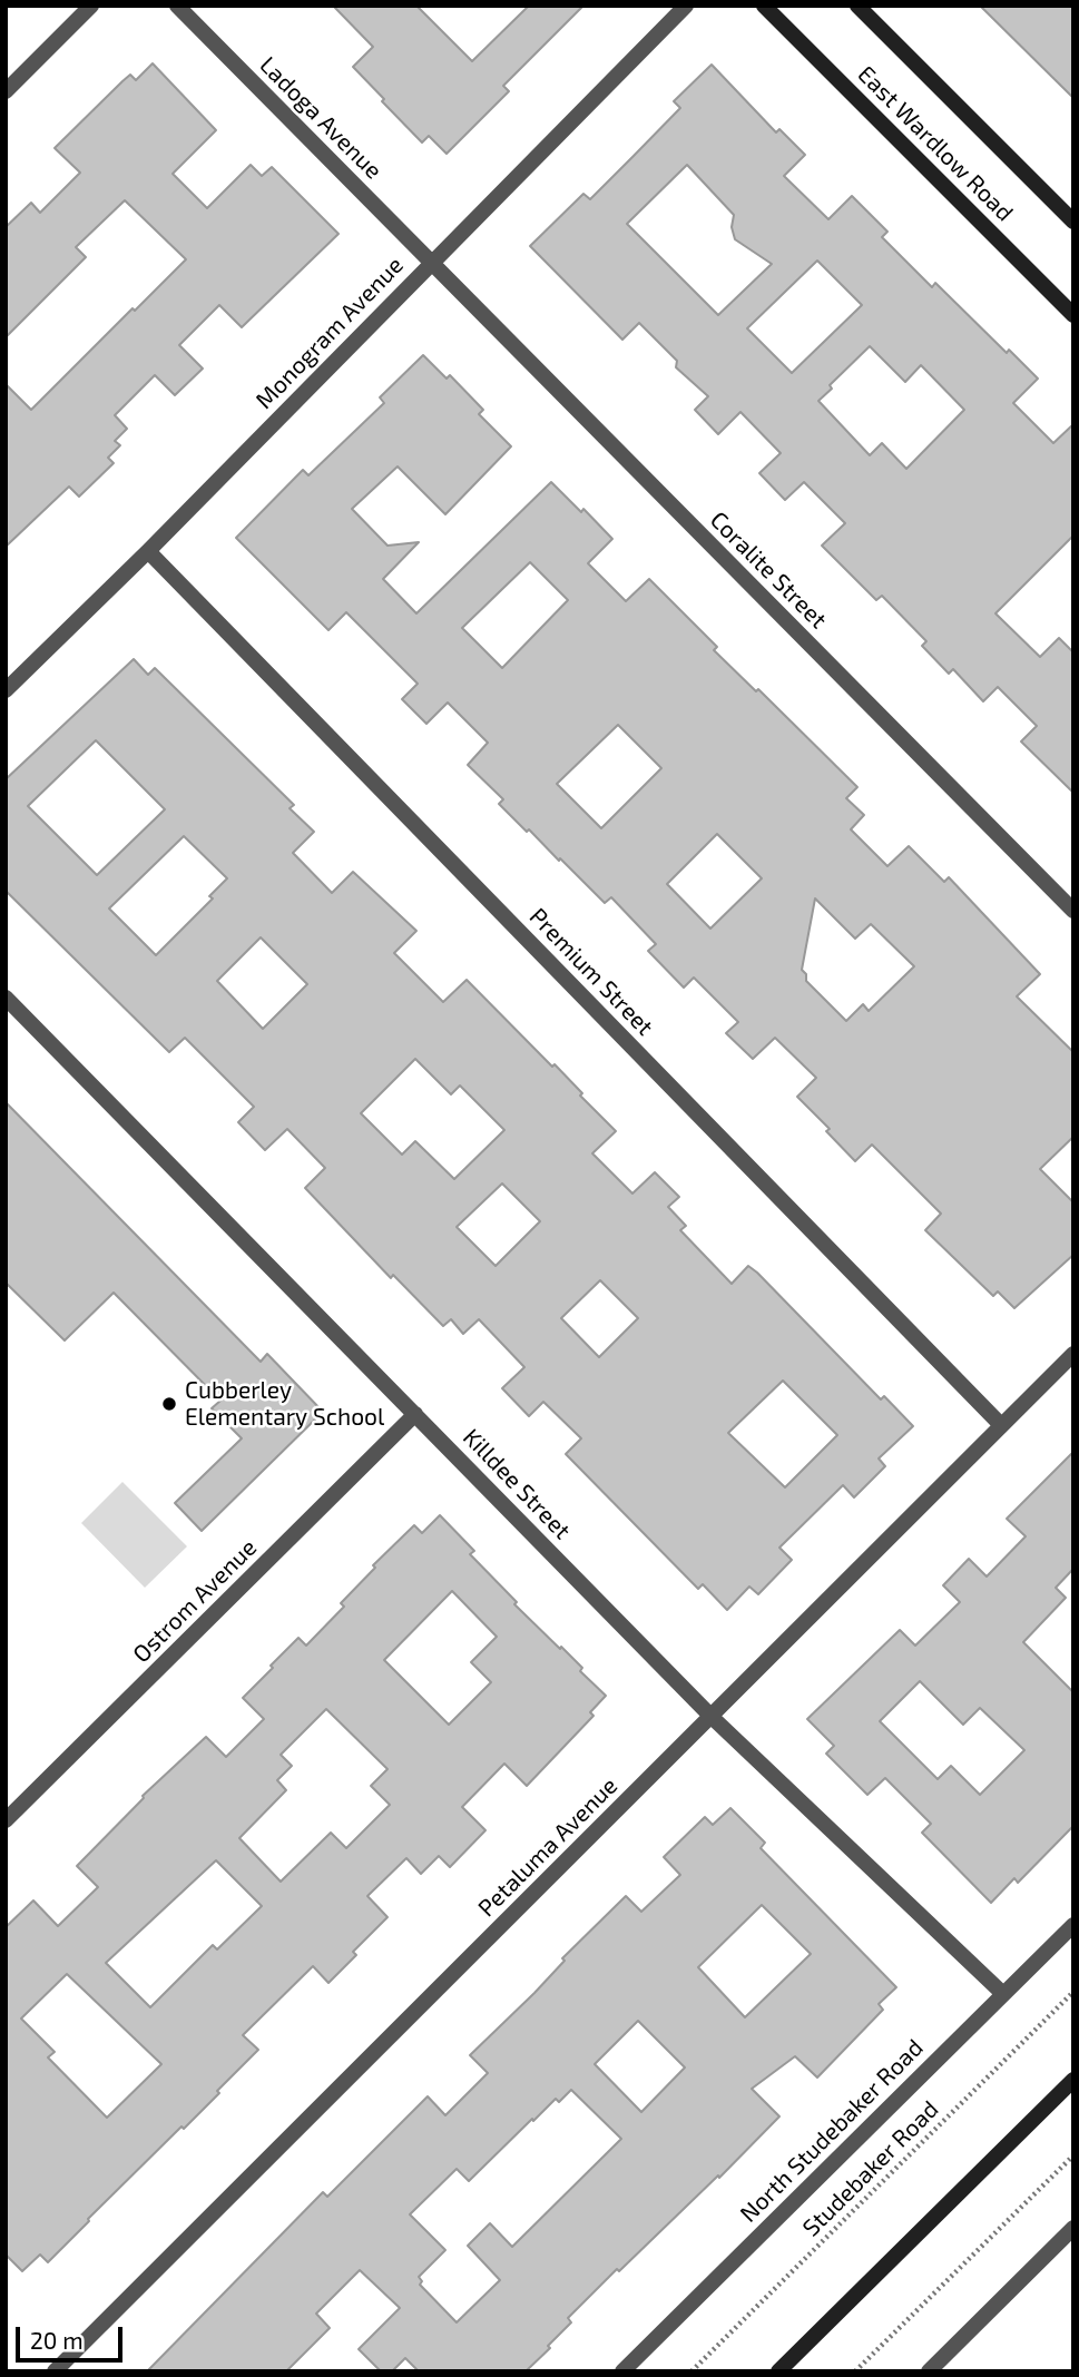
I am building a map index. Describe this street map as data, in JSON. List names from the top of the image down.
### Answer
{
  "streets": {
    "main road": ["East Wardlow Road"],
    "street": [
      "Ladoga Avenue",
      "Monogram Avenue",
      "Coralite Street",
      "Premium Street",
      "Killdee Street",
      "Ostrom Avenue",
      "Petaluma Avenue",
      "North Studebaker Road"
    ],
    "path": ["Studebaker Road"]
  },
  "crossings": [
    ["Ladoga Avenue", "Monogram Avenue"],
    ["Ladoga Avenue", "Coralite Street"],
    ["Monogram Avenue", "Coralite Street"],
    ["Monogram Avenue", "Premium Street"],
    ["Premium Street", "Petaluma Avenue"],
    ["Killdee Street", "Ostrom Avenue"],
    ["Killdee Street", "Petaluma Avenue"],
    ["Killdee Street", "North Studebaker Road"]
  ],
  "places": ["Cubberley Elementary School"],
  "scale_bar": "20 m"
}
